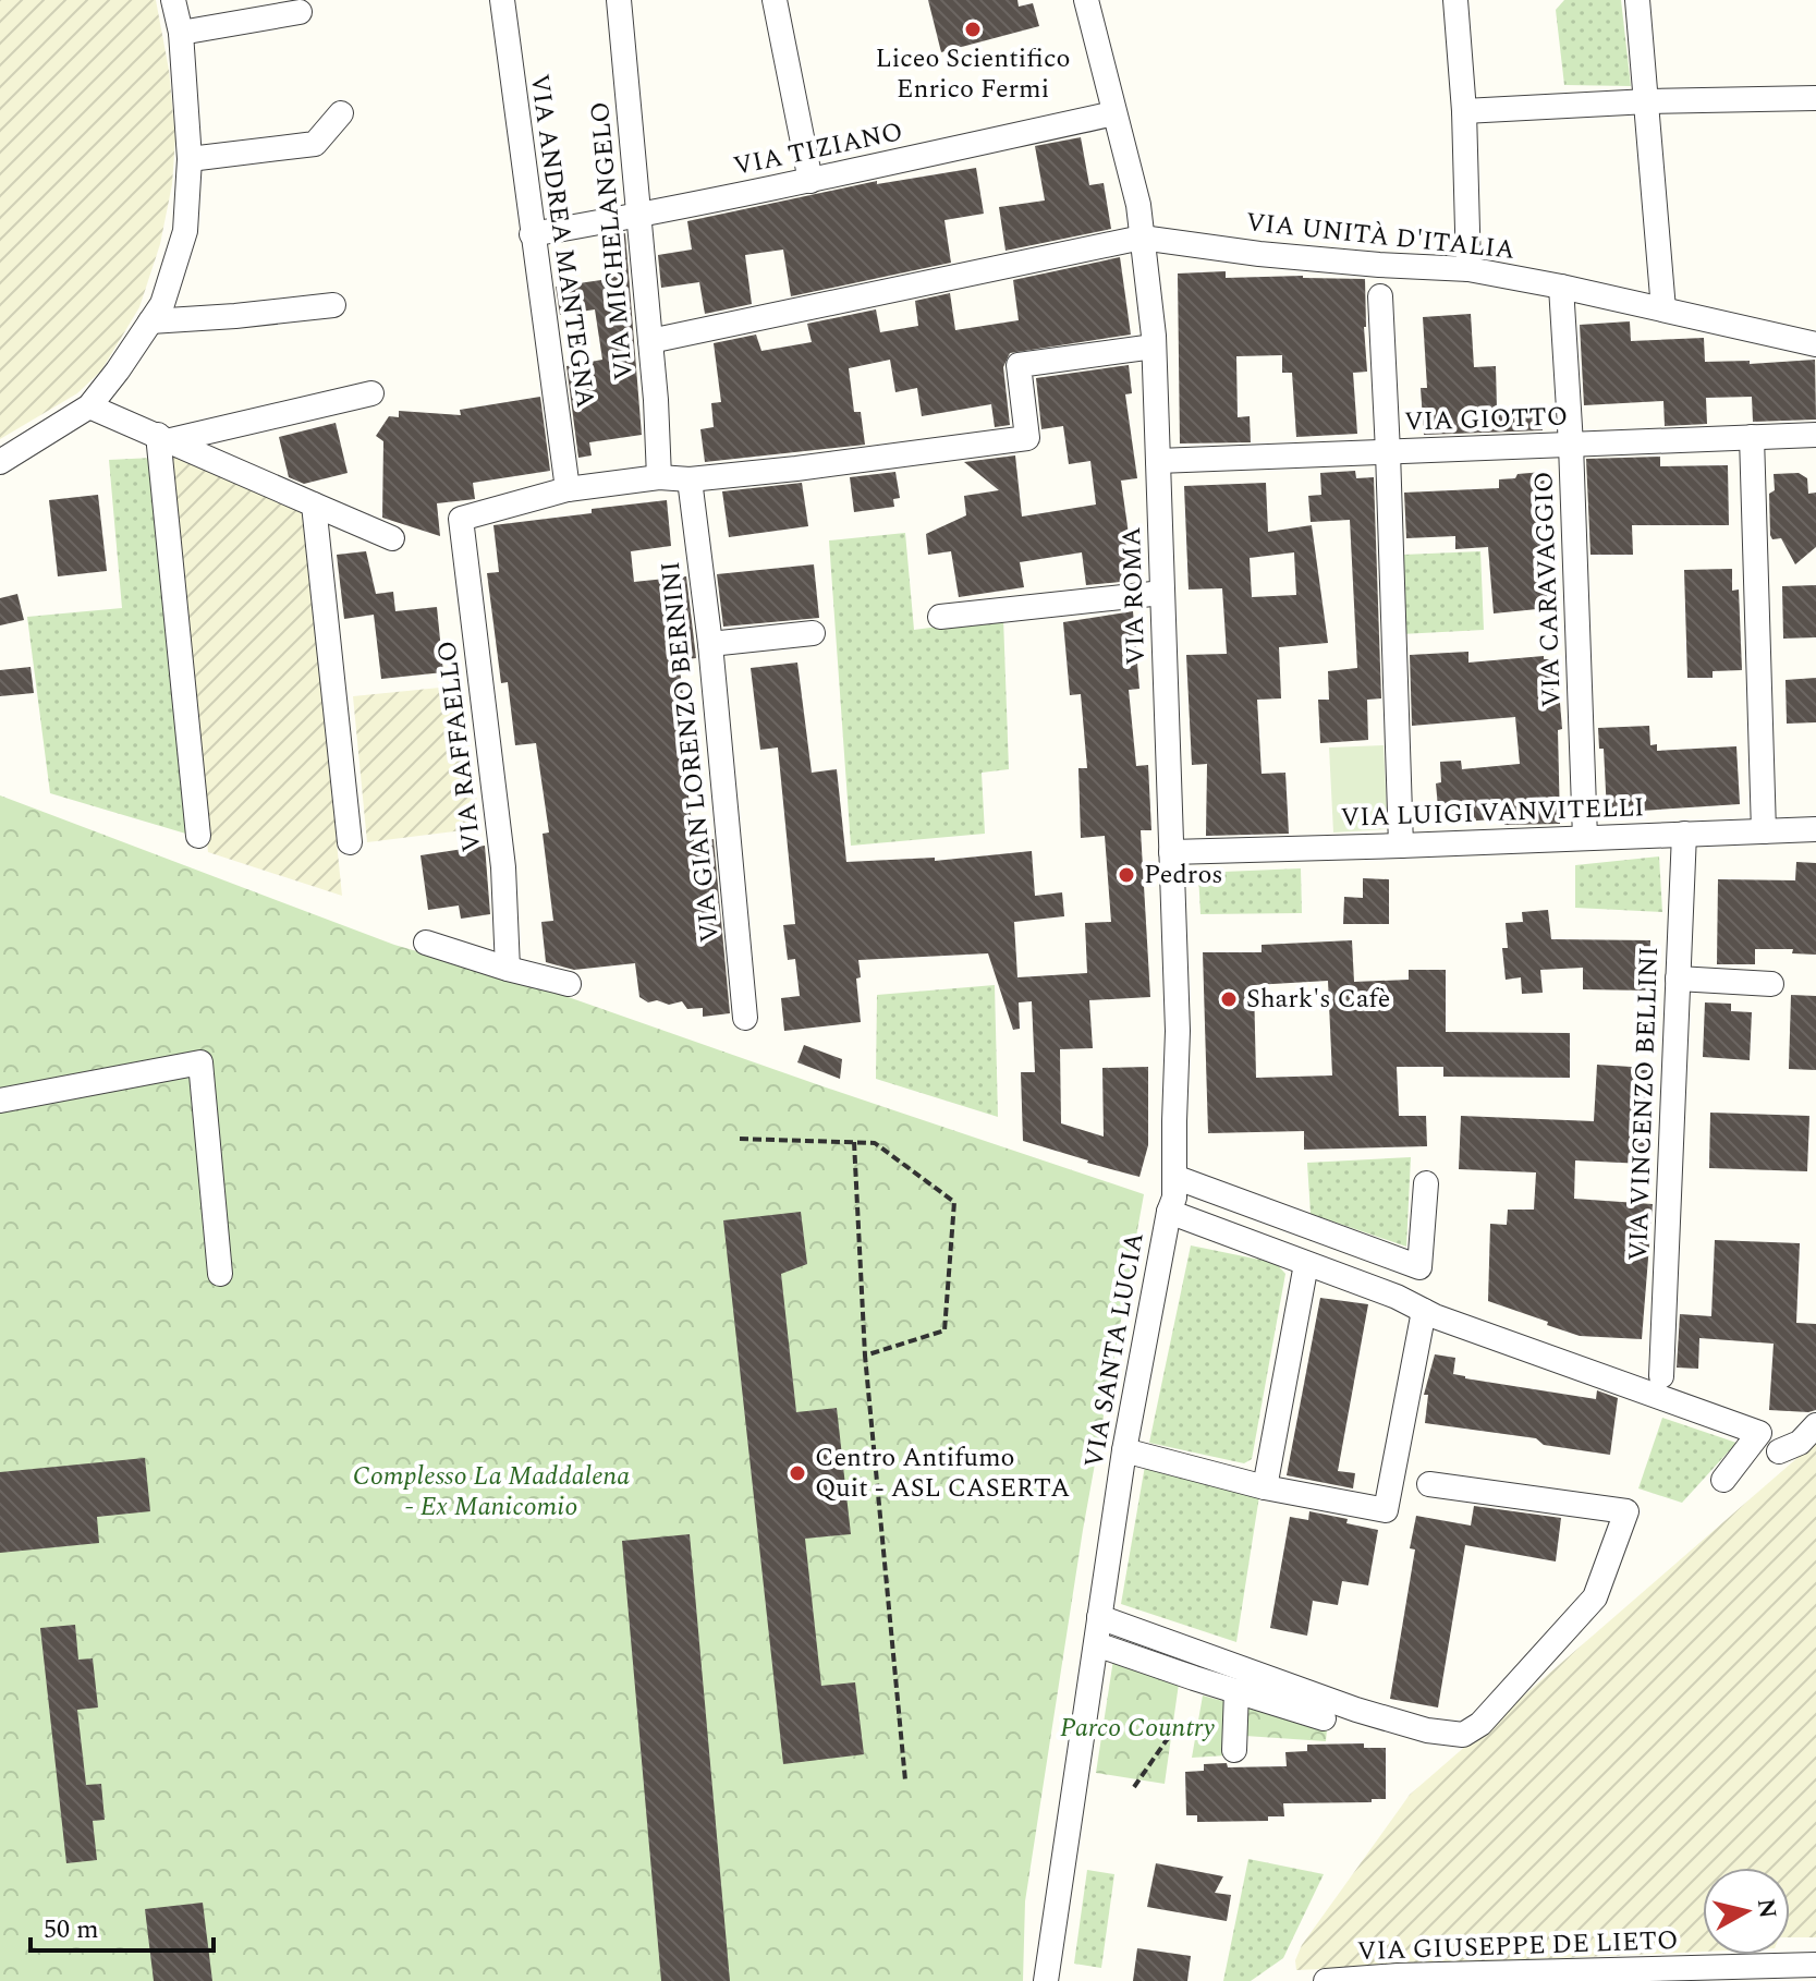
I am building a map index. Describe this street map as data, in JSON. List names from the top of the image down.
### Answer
{
  "streets": {
    "street": [
      "VIA TIZIANO",
      "VIA UNITÀ D'ITALIA",
      "VIA ANDREA MANTEGNA",
      "VIA MICHELANGELO",
      "VIA GIOTTO",
      "VIA CARAVAGGIO",
      "VIA ROMA",
      "VIA RAFFAELLO",
      "VIA GIAN LORENZO BERNINI",
      "VIA LUIGI VANVITELLI",
      "VIA VINCENZO BELLINI",
      "VIA SANTA LUCIA",
      "VIA GIUSEPPE DE LIETO"
    ]
  },
  "crossings": [
    ["VIA TIZIANO", "VIA ANDREA MANTEGNA"],
    ["VIA TIZIANO", "VIA MICHELANGELO"],
    ["VIA TIZIANO", "VIA ROMA"],
    ["VIA UNITÀ D'ITALIA", "VIA MICHELANGELO"],
    ["VIA UNITÀ D'ITALIA", "VIA CARAVAGGIO"],
    ["VIA UNITÀ D'ITALIA", "VIA ROMA"],
    ["VIA ANDREA MANTEGNA", "VIA RAFFAELLO"],
    ["VIA GIOTTO", "VIA CARAVAGGIO"],
    ["VIA GIOTTO", "VIA ROMA"],
    ["VIA CARAVAGGIO", "VIA LUIGI VANVITELLI"],
    ["VIA ROMA", "VIA LUIGI VANVITELLI"],
    ["VIA ROMA", "VIA SANTA LUCIA"],
    ["VIA LUIGI VANVITELLI", "VIA VINCENZO BELLINI"]
  ],
  "parks": ["Complesso La Maddalena - Ex Manicomio", "Parco Country"],
  "places": [
    "Liceo Scientifico Enrico Fermi",
    "Pedros",
    "Shark's Cafè",
    "Centro Antifumo Quit - ASL CASERTA"
  ],
  "scale_bar": "50 m",
  "north": "right"
}
